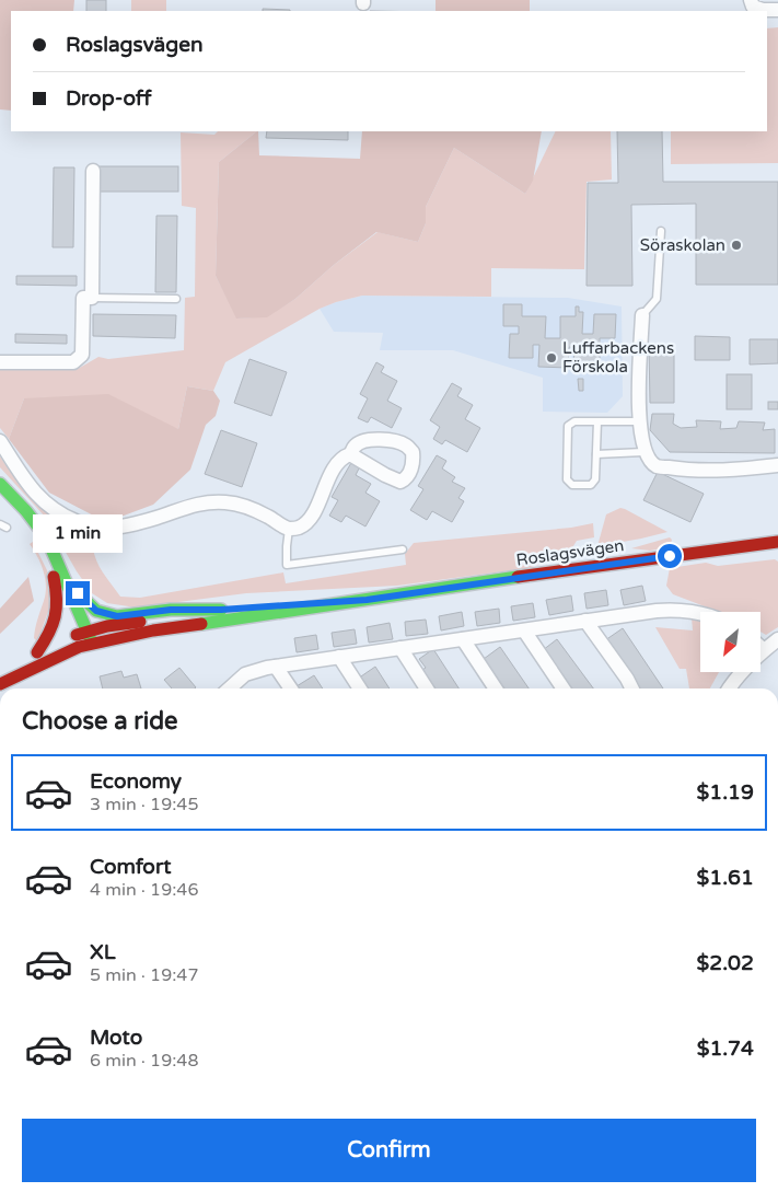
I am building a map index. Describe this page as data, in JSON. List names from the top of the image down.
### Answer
{
  "streets": {
    "main road": ["Roslagsvägen"]
  },
  "places": ["Söraskolan", "Luffarbackens Förskola"],
  "north": "bottom left",
  "page": {
    "banner": ["Roslagsvägen", "Drop-off"],
    "bubble": "1 min",
    "heading": "Choose a ride",
    "list": [
      {
        "name": "Economy",
        "note": "3 min · 19:45",
        "value": "$1.19"
      },
      {
        "name": "Comfort",
        "note": "4 min · 19:46",
        "value": "$1.61"
      },
      {
        "name": "XL",
        "note": "5 min · 19:47",
        "value": "$2.02"
      },
      {
        "name": "Moto",
        "note": "6 min · 19:48",
        "value": "$1.74"
      }
    ],
    "buttons": "Confirm"
  }
}
